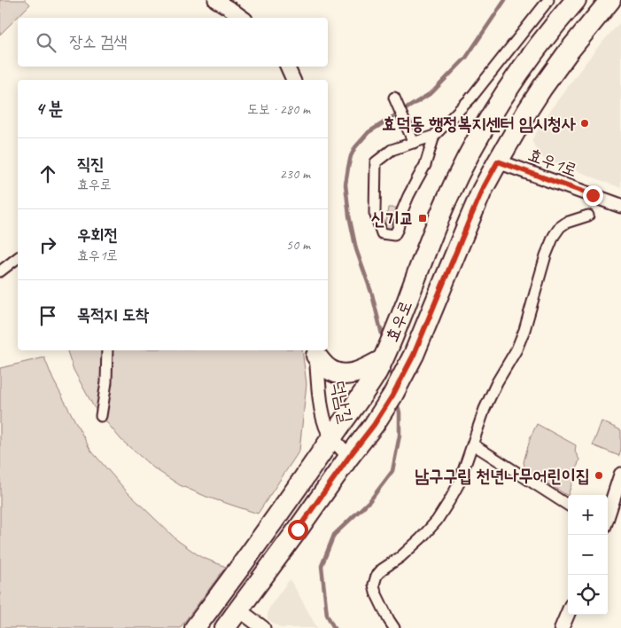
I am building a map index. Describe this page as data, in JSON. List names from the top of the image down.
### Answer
{
  "streets": {
    "main road": ["효우로"],
    "street": ["효우1로", "덕남길"]
  },
  "crossings": [
    ["효우1로", "효우로"],
    ["효우로", "덕남길"]
  ],
  "places": {
    "other": ["효덕동 행정복지센터 임시청사", "남구구립 천년나무어린이집"],
    "transit": ["신기교"]
  },
  "page": {
    "search": "장소 검색",
    "heading": ["4 분", "도보 · 280 m"],
    "list": [
      ["직진", "효우로", "230 m"],
      ["우회전", "효우1로", "50 m"],
      "목적지 도착"
    ],
    "map_buttons": ["+", "−"]
  }
}
